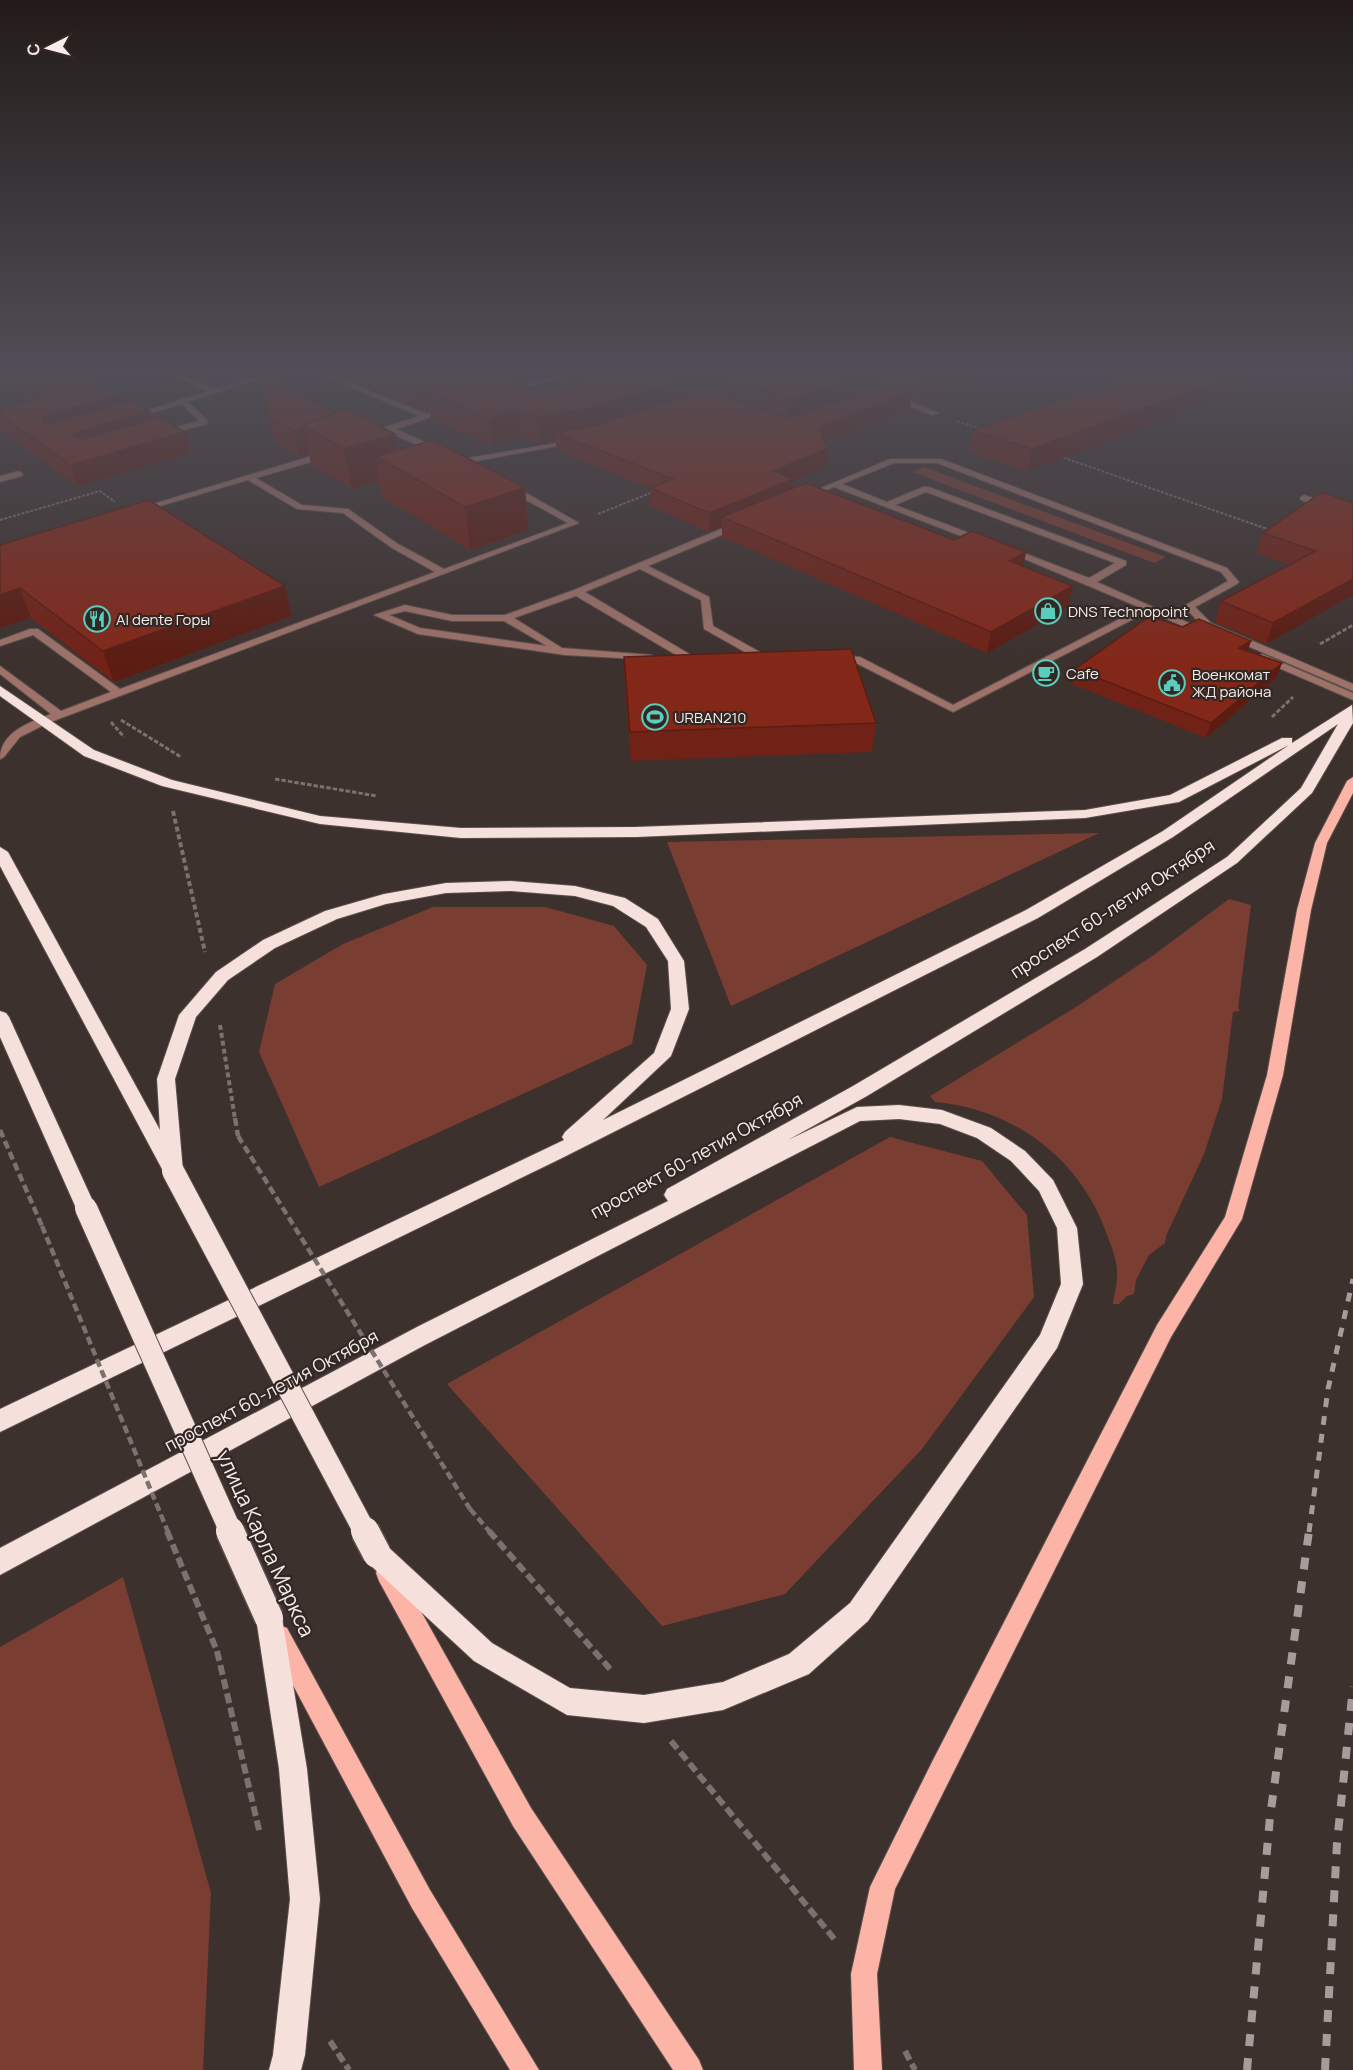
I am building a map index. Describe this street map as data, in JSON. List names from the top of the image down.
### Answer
{
  "streets": {
    "highway": ["проспект 60-летия Октября", "улица Карла Маркса"]
  },
  "places": {
    "shop": ["DNS Technopoint"],
    "restaurant": ["Al dente Горы"],
    "cafe": ["Cafe"],
    "public building": ["Военкомат ЖД района"],
    "sports": ["URBAN210"]
  },
  "north": "left"
}
